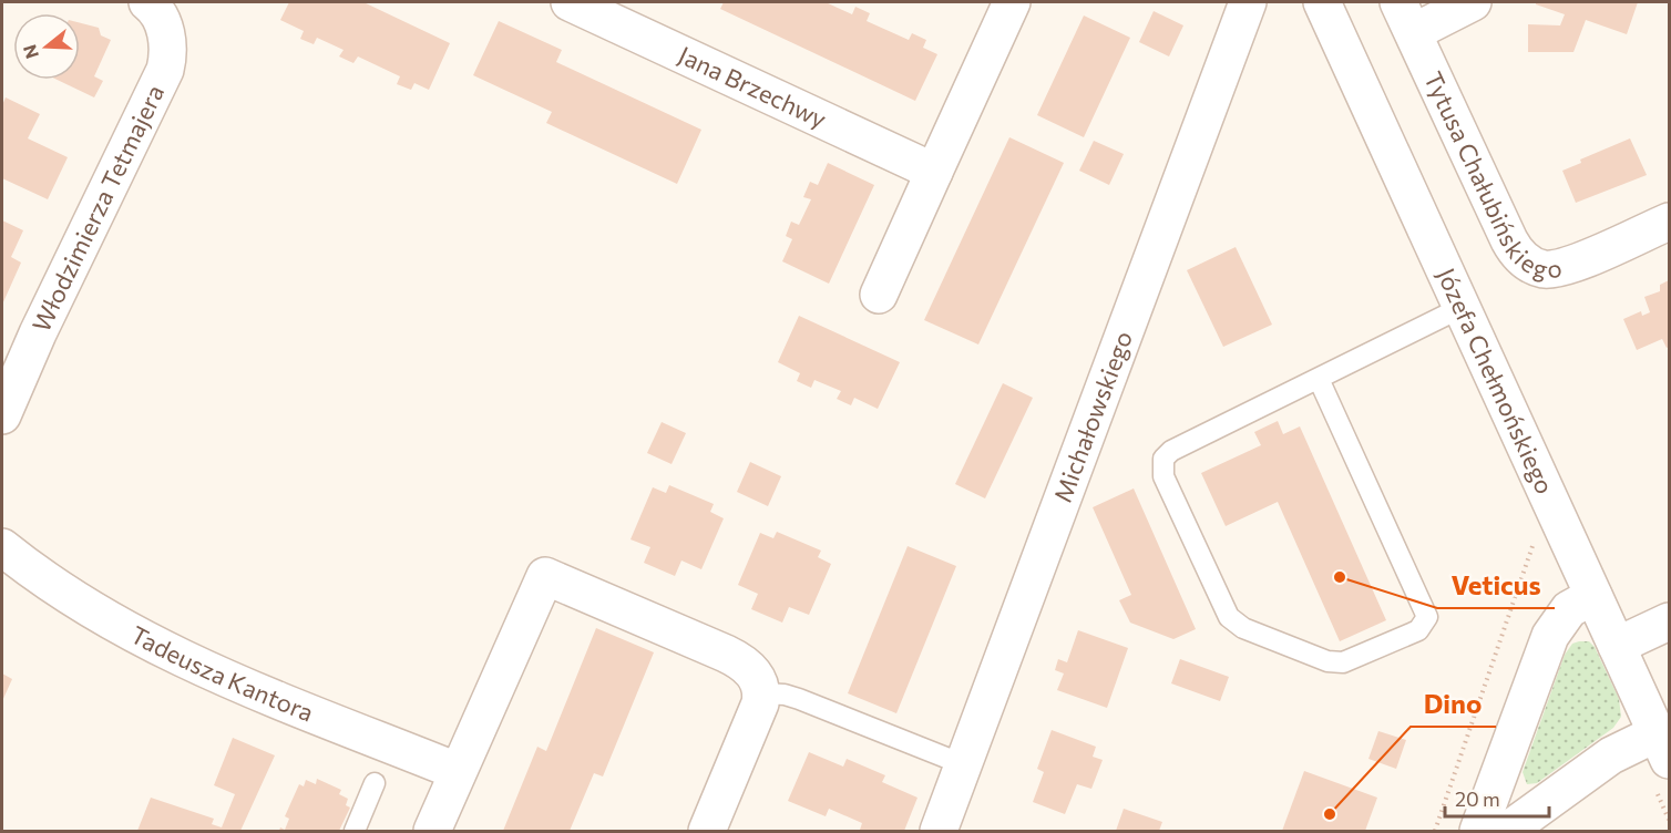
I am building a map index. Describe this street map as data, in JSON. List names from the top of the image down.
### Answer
{
  "streets": {
    "street": [
      "Jana Brzechwy",
      "Tytusa Chałubińskiego",
      "Włodzimierza Tetmajera",
      "Józefa Chełmońskiego",
      "Michałowskiego",
      "Tadeusza Kantora"
    ]
  },
  "places": ["Veticus", "Dino"],
  "scale_bar": "20 m",
  "north": "left"
}
